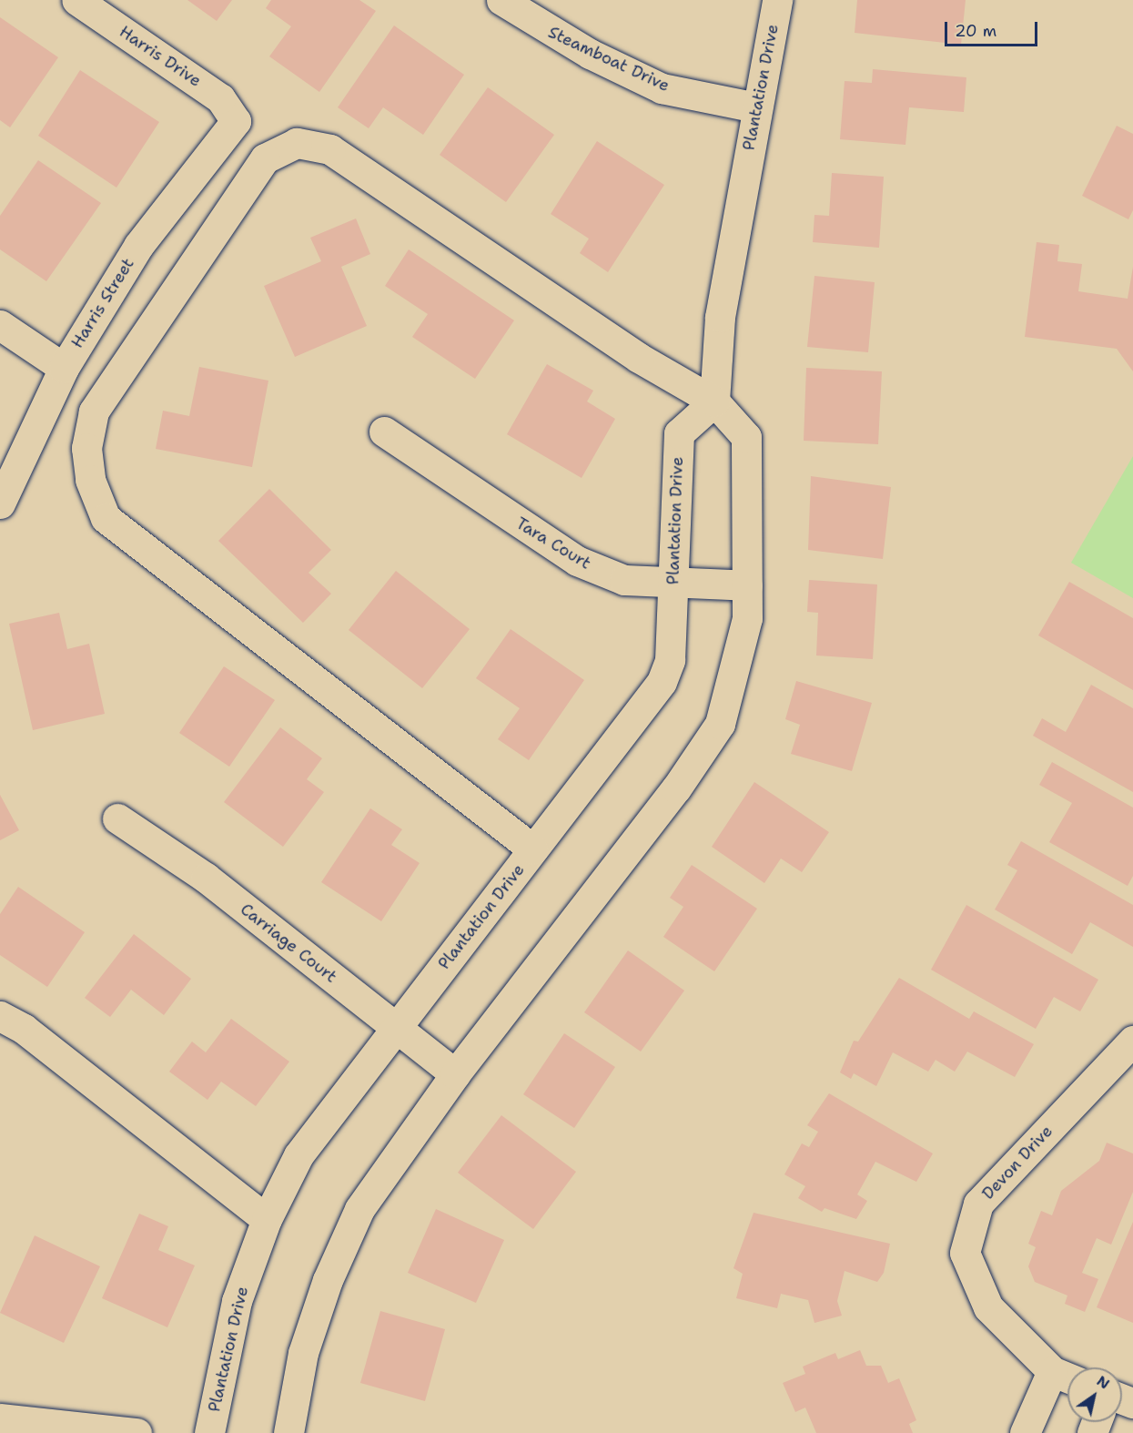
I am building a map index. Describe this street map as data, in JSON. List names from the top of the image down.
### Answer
{
  "streets": {
    "street": [
      "Harris Drive",
      "Steamboat Drive",
      "Plantation Drive",
      "Harris Street",
      "Tara Court",
      "Carriage Court",
      "Devon Drive"
    ]
  },
  "crossings": [
    ["Harris Drive", "Harris Street"],
    ["Steamboat Drive", "Plantation Drive"],
    ["Plantation Drive", "Tara Court"],
    ["Plantation Drive", "Carriage Court"]
  ],
  "scale_bar": "20 m",
  "north": "top right"
}
